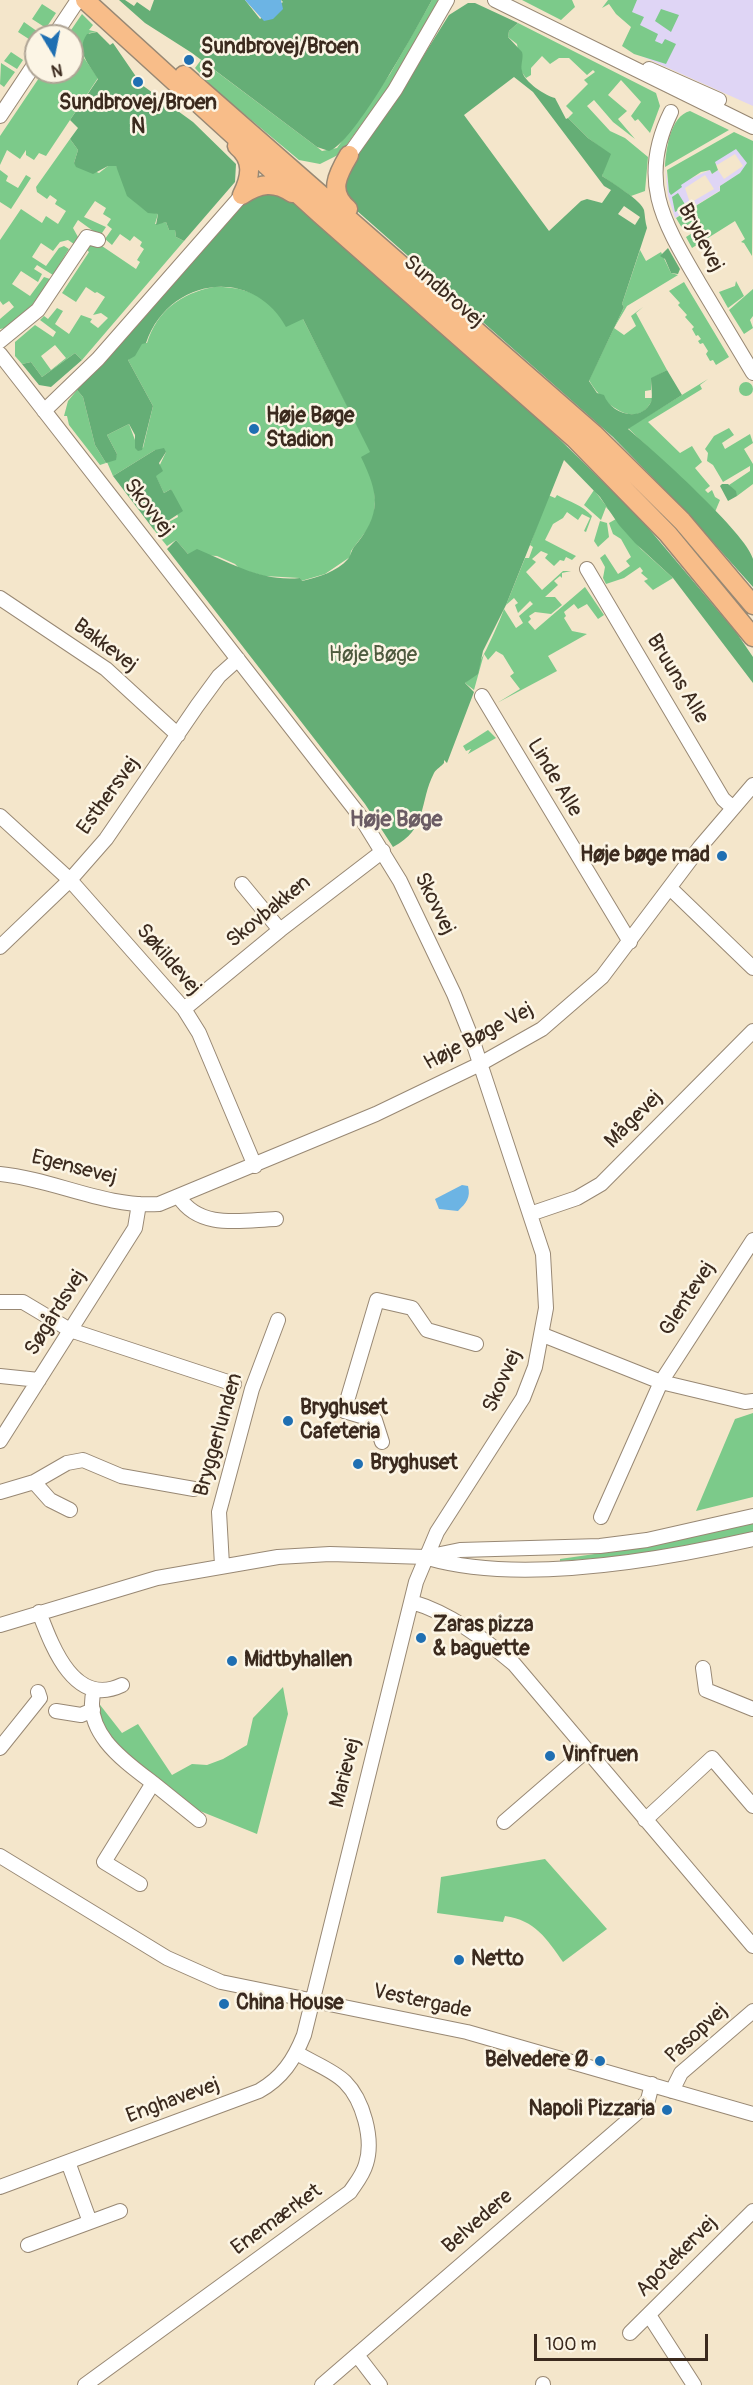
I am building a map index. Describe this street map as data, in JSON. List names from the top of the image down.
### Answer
{
  "streets": {
    "main road": ["Sundbrovej"],
    "street": [
      "Brydevej",
      "Skovvej",
      "Bakkevej",
      "Bruuns Alle",
      "Linde Alle",
      "Esthersvej",
      "Skovbakken",
      "Søkildevej",
      "Høje Bøge Vej",
      "Mågevej",
      "Egensevej",
      "Glentevej",
      "Søgårdsvej",
      "Bryggerlunden",
      "Marievej",
      "Vestergade",
      "Pasopvej",
      "Enghavevej",
      "Enemærket",
      "Belvedere",
      "Apotekervej"
    ]
  },
  "crossings": [
    ["Skovvej", "Esthersvej"],
    ["Skovvej", "Skovbakken"],
    ["Skovvej", "Høje Bøge Vej"],
    ["Skovvej", "Mågevej"],
    ["Skovvej", "Marievej"],
    ["Bakkevej", "Esthersvej"],
    ["Bruuns Alle", "Høje Bøge Vej"],
    ["Linde Alle", "Høje Bøge Vej"],
    ["Esthersvej", "Søkildevej"],
    ["Skovbakken", "Søkildevej"],
    ["Søkildevej", "Høje Bøge Vej"],
    ["Høje Bøge Vej", "Egensevej"],
    ["Høje Bøge Vej", "Søgårdsvej"],
    ["Egensevej", "Søgårdsvej"],
    ["Marievej", "Vestergade"],
    ["Marievej", "Enghavevej"],
    ["Vestergade", "Pasopvej"],
    ["Vestergade", "Enghavevej"],
    ["Vestergade", "Belvedere"],
    ["Enghavevej", "Enemærket"]
  ],
  "districts": ["Høje Bøge"],
  "parks": ["Høje Bøge"],
  "places": [
    "Sundbrovej/Broen S",
    "Sundbrovej/Broen N",
    "Høje Bøge Stadion",
    "Høje bøge mad",
    "Bryghuset Cafeteria",
    "Bryghuset",
    "Zaras pizza & baguette",
    "Midtbyhallen",
    "Vinfruen",
    "Netto",
    "China House",
    "Belvedere Ø",
    "Napoli Pizzaria"
  ],
  "scale_bar": "100 m",
  "north": "bottom"
}
